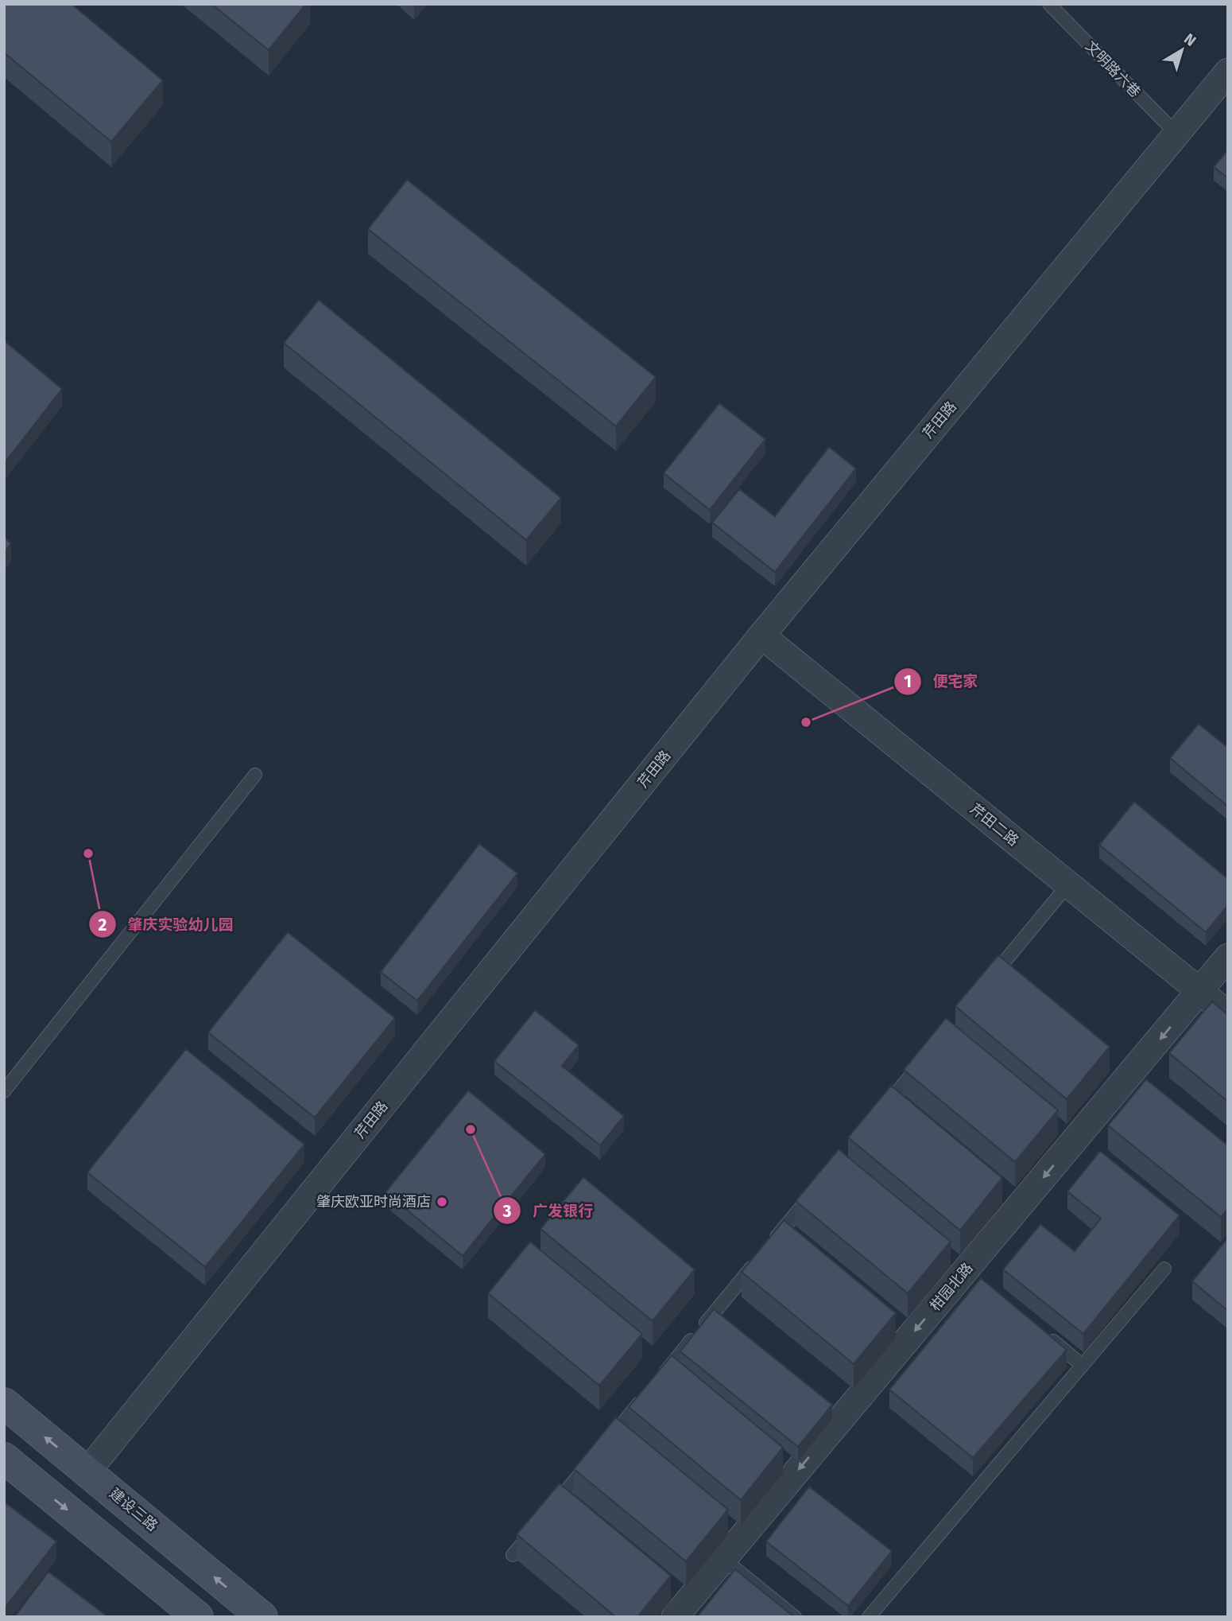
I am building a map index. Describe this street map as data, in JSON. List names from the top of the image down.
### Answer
{
  "streets": {
    "main road": ["建设三路"],
    "street": ["芹田路", "芹田二路", "柑园北路"],
    "lane": ["文明路六巷"]
  },
  "crossings": [
    ["文明路六巷", "芹田路"],
    ["芹田路", "芹田二路"],
    ["芹田路", "建设三路"],
    ["芹田二路", "柑园北路"]
  ],
  "one_way": ["柑园北路"],
  "places": [
    "便宅家",
    "肇庆实验幼儿园",
    "广发银行",
    "肇庆欧亚时尚酒店"
  ],
  "north": "top right"
}
